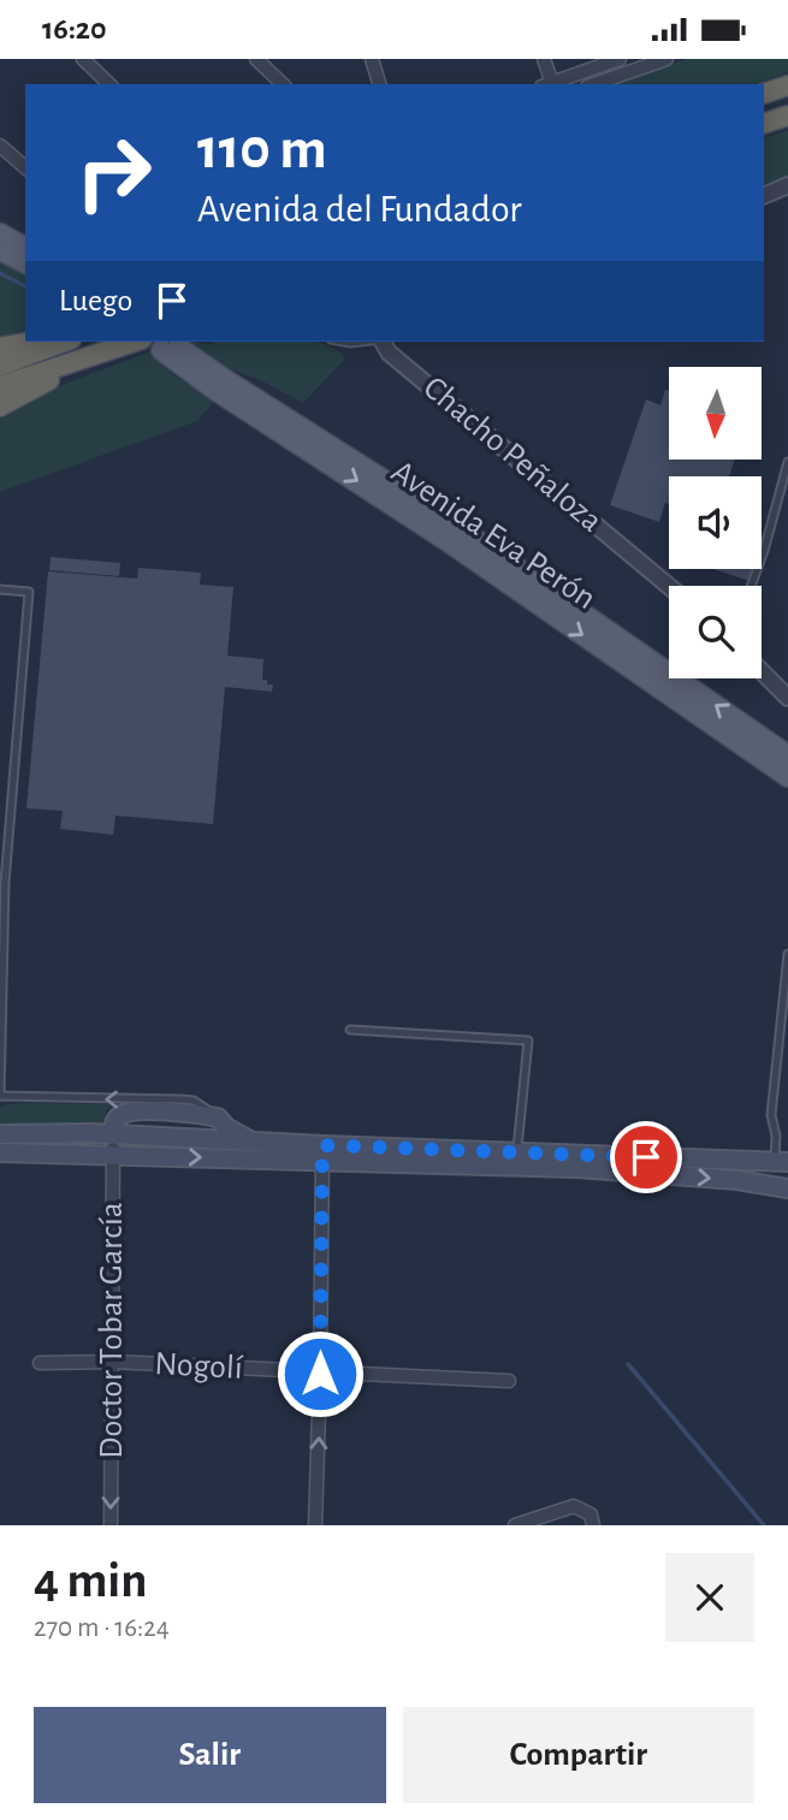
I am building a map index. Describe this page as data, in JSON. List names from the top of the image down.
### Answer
{
  "streets": {
    "main road": ["Avenida Eva Perón"],
    "street": ["Chacho Peñaloza", "Doctor Tobar García", "Nogolí"]
  },
  "crossings": [
    ["Doctor Tobar García", "Nogolí"]
  ],
  "one_way": ["Doctor Tobar García"],
  "north": "bottom",
  "page": {
    "status": "16:20",
    "turn": ["110 m", "Avenida del Fundador"],
    "then": "Luego",
    "heading": ["4 min", "270 m · 16:24"],
    "buttons": ["Salir", "Compartir"]
  }
}
